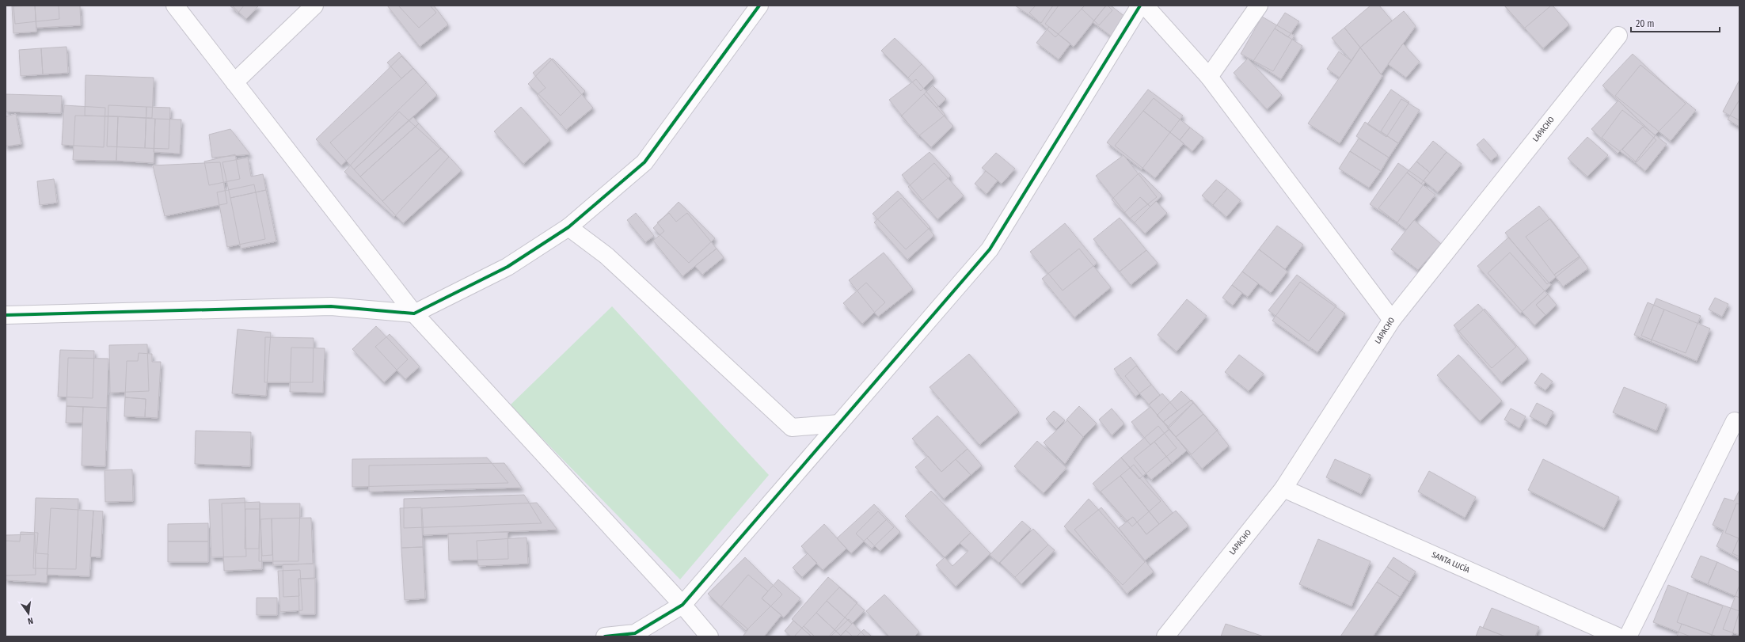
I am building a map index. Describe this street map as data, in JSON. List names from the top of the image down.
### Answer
{
  "streets": {
    "street": ["LAPACHO", "SANTA LUCÍA"]
  },
  "crossings": [
    ["LAPACHO", "SANTA LUCÍA"]
  ],
  "scale_bar": "20 m",
  "north": "bottom"
}
